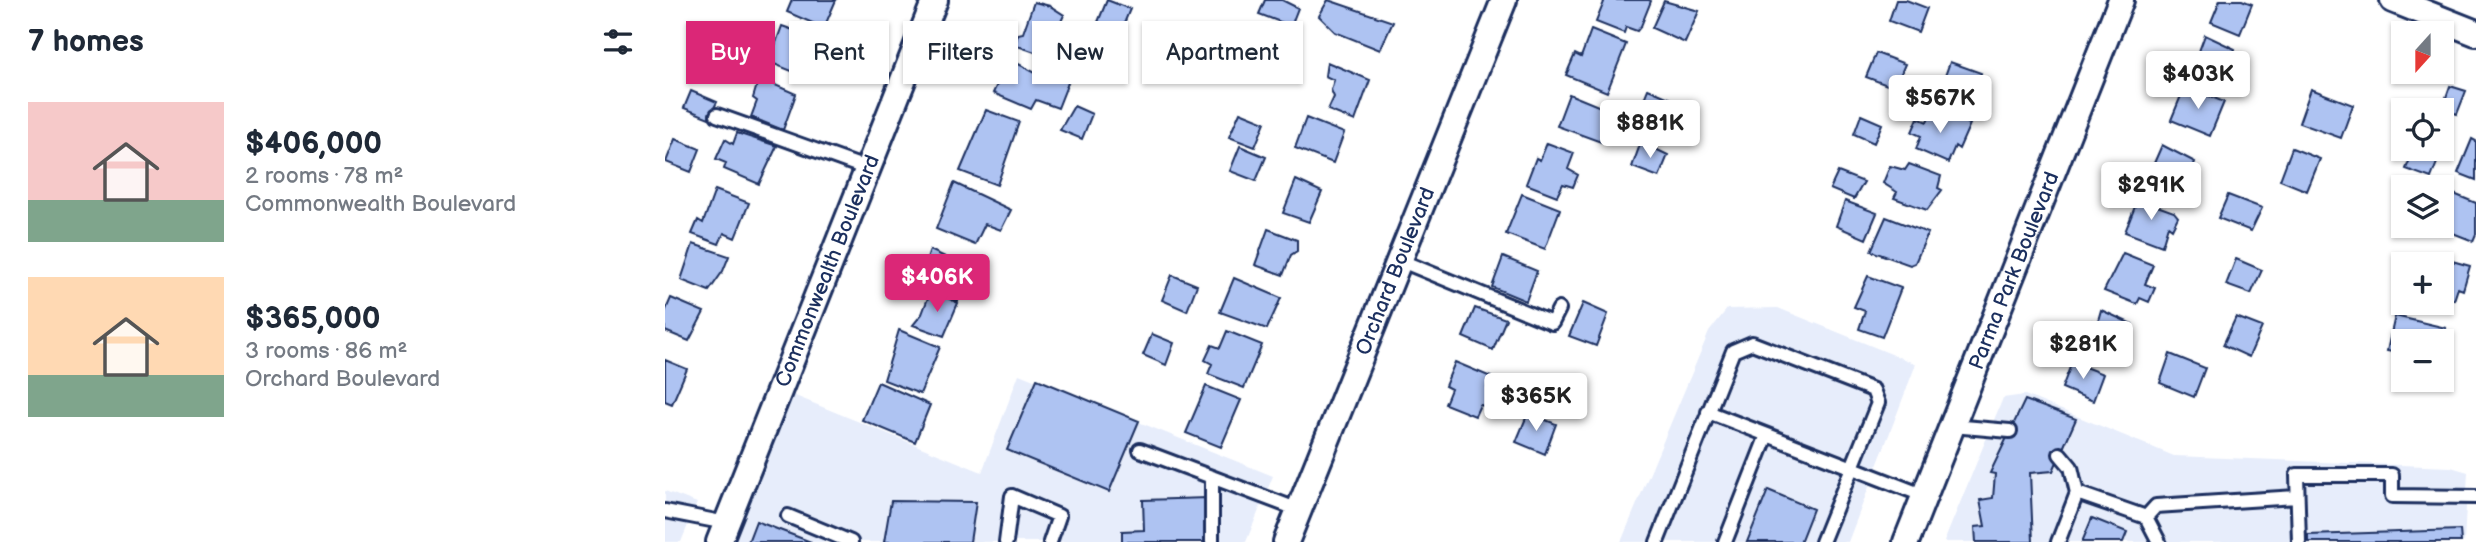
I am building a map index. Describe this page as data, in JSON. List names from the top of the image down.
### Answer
{
  "streets": {
    "street": ["Commonwealth Boulevard", "Orchard Boulevard", "Parma Park Boulevard"]
  },
  "north": "bottom",
  "page": {
    "heading": "7 homes",
    "map_buttons": ["+", "−"],
    "chip": [
      "Buy",
      "Rent",
      "Filters",
      "New",
      "Apartment"
    ],
    "price": [
      "$403K",
      "$567K",
      "$881K",
      "$291K",
      "$406K",
      "$281K",
      "$365K"
    ],
    "list": [
      {
        "name": "$406,000",
        "note": "2 rooms · 78 m² · Commonwealth Boulevard"
      },
      {
        "name": "$365,000",
        "note": "3 rooms · 86 m² · Orchard Boulevard"
      }
    ]
  }
}
